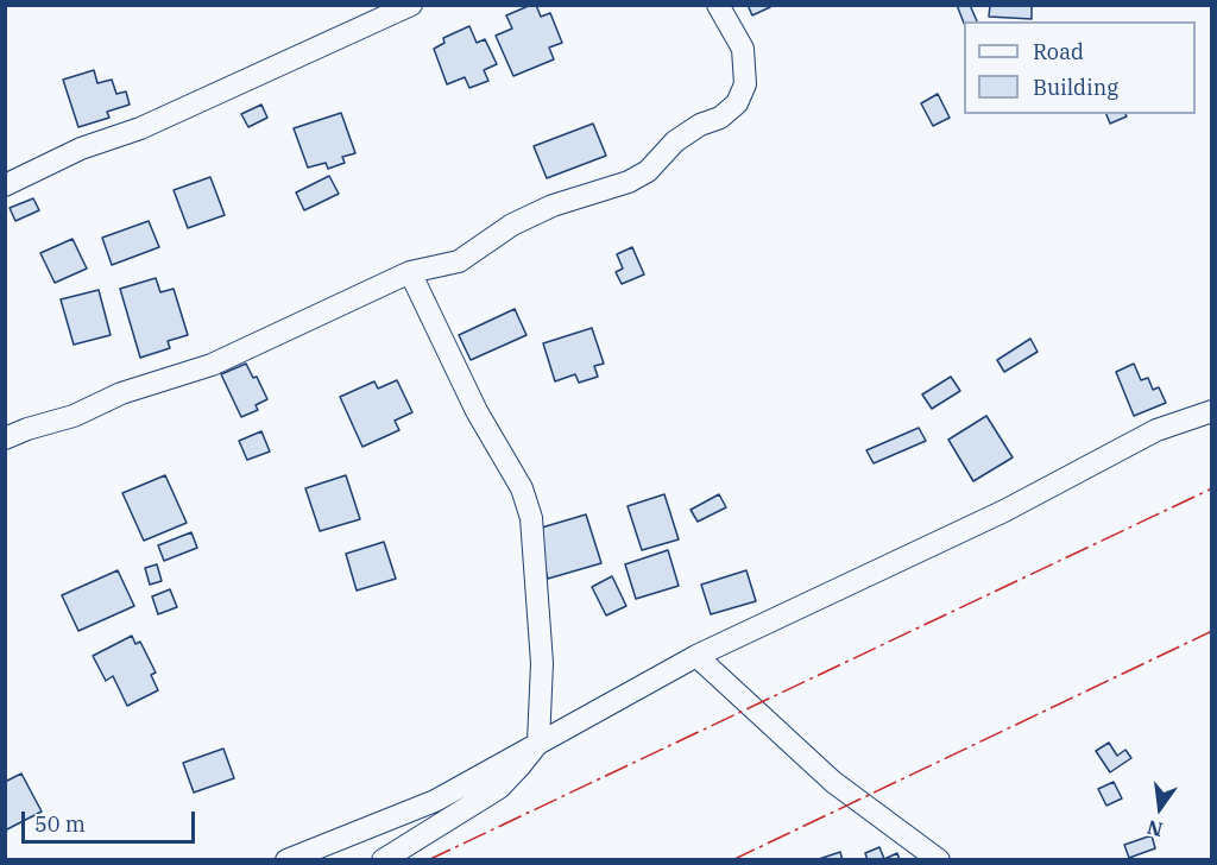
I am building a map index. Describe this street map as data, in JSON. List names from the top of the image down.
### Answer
{
  "legend": ["Road", "Building"],
  "scale_bar": "50 m",
  "north": "bottom"
}
